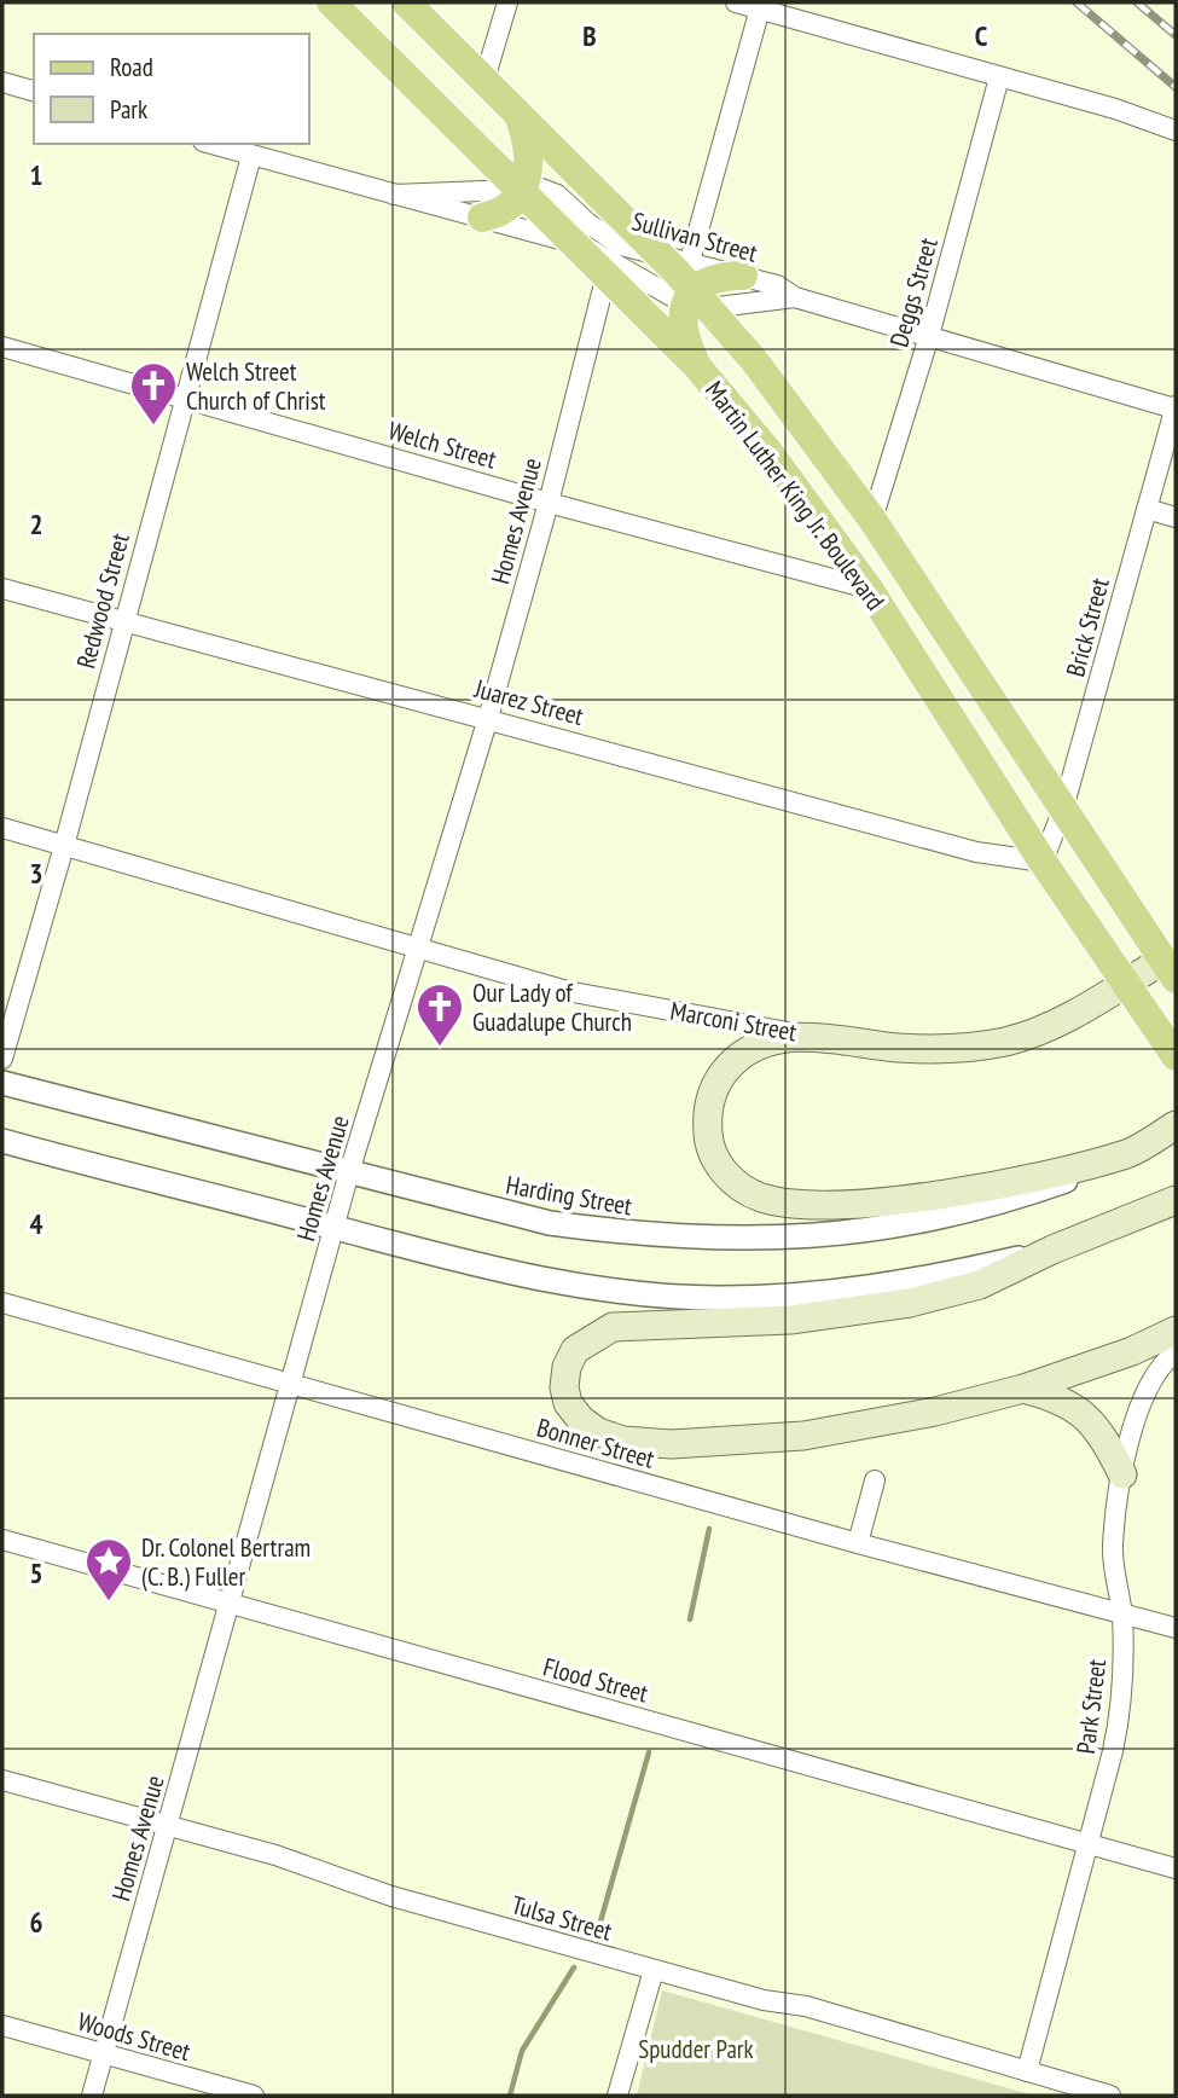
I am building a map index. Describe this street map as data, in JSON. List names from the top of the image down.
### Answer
{
  "streets": {
    "main road": ["Martin Luther King Jr. Boulevard", "Marconi Street"],
    "street": [
      "Sullivan Street",
      "Deggs Street",
      "Welch Street",
      "Homes Avenue",
      "Redwood Street",
      "Brick Street",
      "Juarez Street",
      "Harding Street",
      "Bonner Street",
      "Flood Street",
      "Park Street",
      "Tulsa Street",
      "Woods Street"
    ]
  },
  "crossings": [
    ["Sullivan Street", "Deggs Street"],
    ["Sullivan Street", "Martin Luther King Jr. Boulevard"],
    ["Sullivan Street", "Redwood Street"],
    ["Sullivan Street", "Brick Street"],
    ["Deggs Street", "Martin Luther King Jr. Boulevard"],
    ["Welch Street", "Martin Luther King Jr. Boulevard"],
    ["Welch Street", "Homes Avenue"],
    ["Welch Street", "Redwood Street"],
    ["Martin Luther King Jr. Boulevard", "Homes Avenue"],
    ["Martin Luther King Jr. Boulevard", "Brick Street"],
    ["Martin Luther King Jr. Boulevard", "Juarez Street"],
    ["Martin Luther King Jr. Boulevard", "Marconi Street"],
    ["Homes Avenue", "Juarez Street"],
    ["Homes Avenue", "Marconi Street"],
    ["Homes Avenue", "Harding Street"],
    ["Homes Avenue", "Bonner Street"],
    ["Homes Avenue", "Flood Street"],
    ["Homes Avenue", "Tulsa Street"],
    ["Homes Avenue", "Woods Street"],
    ["Redwood Street", "Juarez Street"],
    ["Redwood Street", "Marconi Street"],
    ["Brick Street", "Juarez Street"],
    ["Bonner Street", "Park Street"],
    ["Flood Street", "Park Street"],
    ["Park Street", "Tulsa Street"]
  ],
  "parks": ["Spudder Park"],
  "places": {
    "church": ["Welch Street Church of Christ", "Our Lady of Guadalupe Church"],
    "place": ["Dr. Colonel Bertram (C. B.) Fuller"]
  },
  "legend": ["Road", "Park"],
  "grid": {
    "columns": ["B", "C"],
    "rows": [
      "1",
      "2",
      "3",
      "4",
      "5",
      "6"
    ]
  }
}
